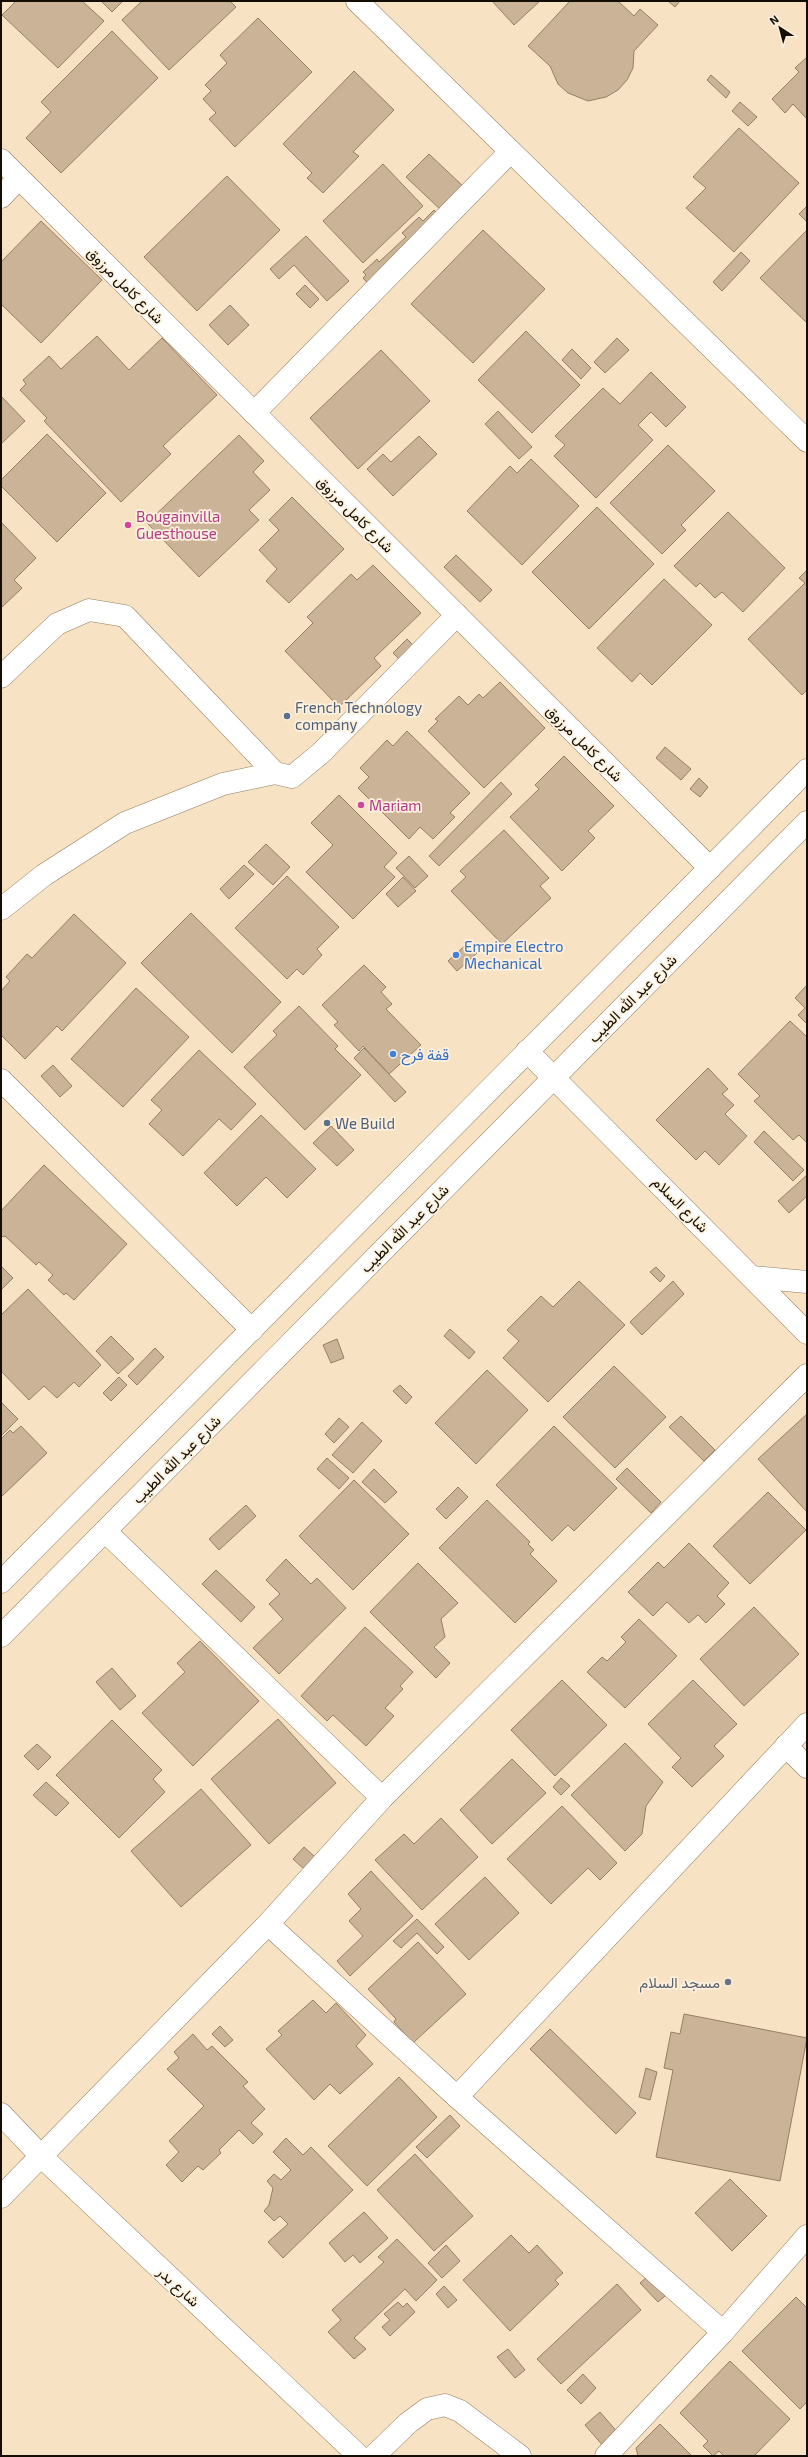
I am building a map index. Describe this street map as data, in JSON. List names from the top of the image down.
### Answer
{
  "streets": {
    "street": [
      "شارع كامل مرزوق",
      "شارع عبد الله الطيب",
      "شارع السلام",
      "شارع بدر"
    ]
  },
  "crossings": [
    ["شارع عبد الله الطيب", "شارع السلام"]
  ],
  "places": [
    "Bougainvilla Guesthouse",
    "French Technology company",
    "Mariam",
    "Empire Electro Mechanical",
    "قفة فرح",
    "We Build",
    "مسجد السلام"
  ],
  "north": "top left"
}
